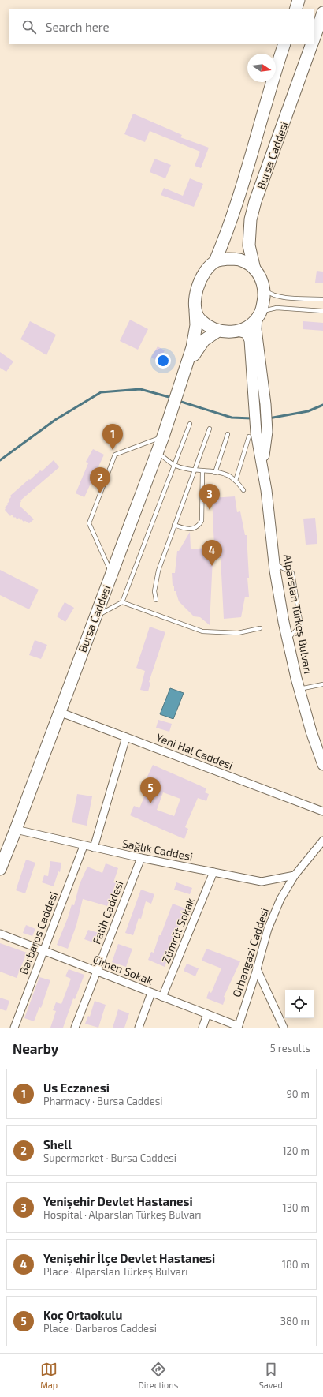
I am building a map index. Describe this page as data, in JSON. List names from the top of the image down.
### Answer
{
  "streets": {
    "main road": ["Bursa Caddesi", "Alparslan Türkeş Bulvarı"],
    "street": [
      "Yeni Hal Caddesi",
      "Sağlık Caddesi",
      "Fatih Caddesi",
      "Zümrüt Sokak",
      "Barbaros Caddesi",
      "Orhangazi Caddesi",
      "Çimen Sokak"
    ]
  },
  "crossings": [
    ["Bursa Caddesi", "Alparslan Türkeş Bulvarı"],
    ["Bursa Caddesi", "Yeni Hal Caddesi"],
    ["Bursa Caddesi", "Sağlık Caddesi"],
    ["Sağlık Caddesi", "Fatih Caddesi"],
    ["Sağlık Caddesi", "Zümrüt Sokak"],
    ["Sağlık Caddesi", "Barbaros Caddesi"],
    ["Sağlık Caddesi", "Orhangazi Caddesi"],
    ["Fatih Caddesi", "Çimen Sokak"],
    ["Zümrüt Sokak", "Çimen Sokak"],
    ["Barbaros Caddesi", "Çimen Sokak"],
    ["Orhangazi Caddesi", "Çimen Sokak"]
  ],
  "north": "right",
  "page": {
    "search": "Search here",
    "pins": [
      "1",
      "2",
      "3",
      "4",
      "5"
    ],
    "heading": ["Nearby", "5 results"],
    "list": [
      {
        "mark": "1",
        "name": "Us Eczanesi",
        "note": "Pharmacy · Bursa Caddesi",
        "value": "90 m"
      },
      {
        "mark": "2",
        "name": "Shell",
        "note": "Supermarket · Bursa Caddesi",
        "value": "120 m"
      },
      {
        "mark": "3",
        "name": "Yenişehir Devlet Hastanesi",
        "note": "Hospital · Alparslan Türkeş Bulvarı",
        "value": "130 m"
      },
      {
        "mark": "4",
        "name": "Yenişehir İlçe Devlet Hastanesi",
        "note": "Place · Alparslan Türkeş Bulvarı",
        "value": "180 m"
      },
      {
        "mark": "5",
        "name": "Koç Ortaokulu",
        "note": "Place · Barbaros Caddesi",
        "value": "380 m"
      }
    ],
    "nav": ["Map", "Directions", "Saved"]
  }
}
